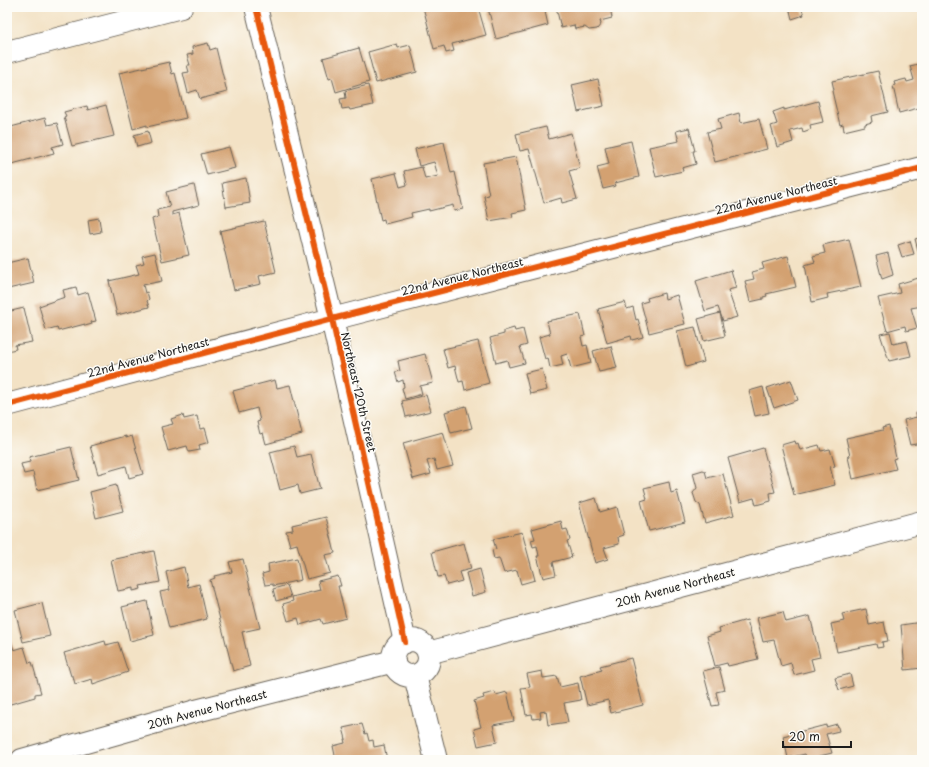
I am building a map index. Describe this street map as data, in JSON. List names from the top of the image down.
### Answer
{
  "streets": {
    "street": ["22nd Avenue Northeast", "Northeast 120th Street", "20th Avenue Northeast"]
  },
  "crossings": [
    ["22nd Avenue Northeast", "Northeast 120th Street"],
    ["Northeast 120th Street", "20th Avenue Northeast"]
  ],
  "scale_bar": "20 m"
}
